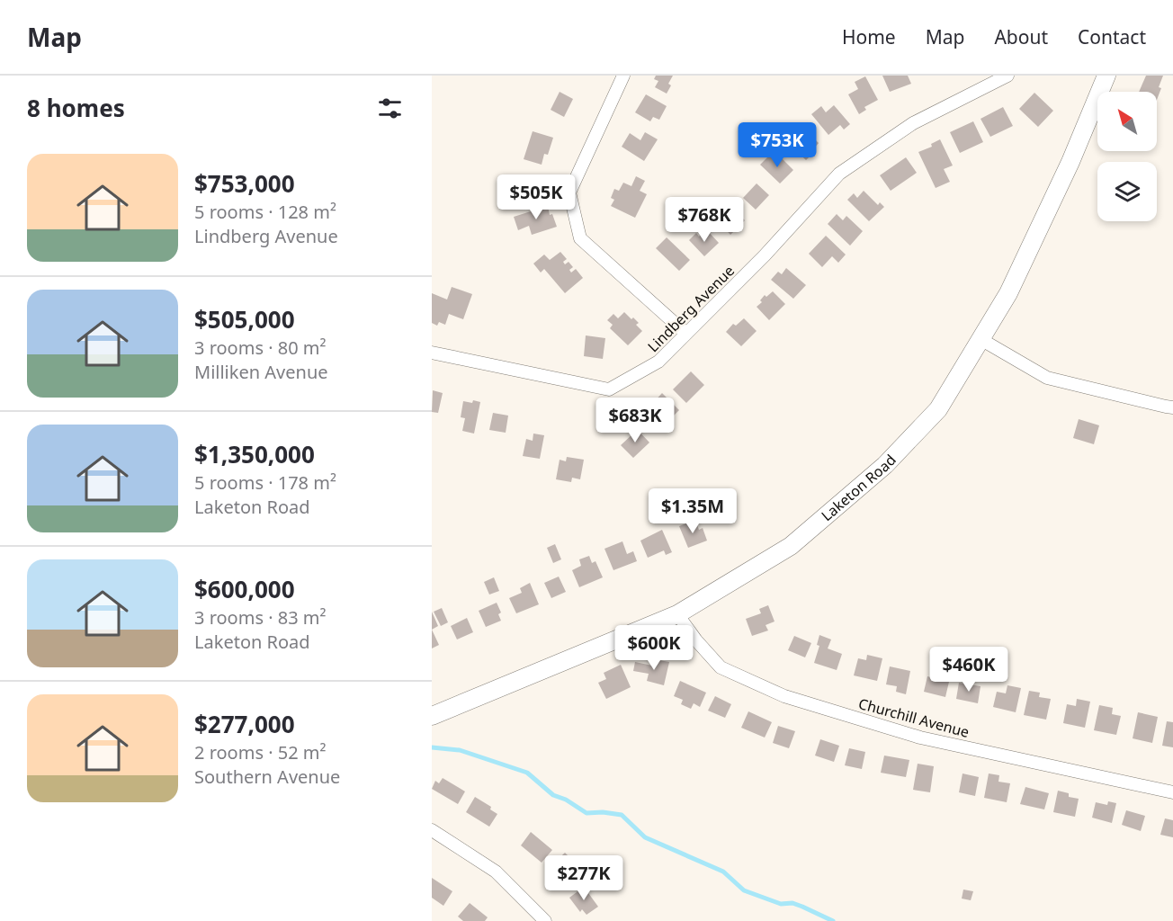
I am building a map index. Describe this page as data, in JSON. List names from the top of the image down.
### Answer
{
  "streets": {
    "street": ["Lindberg Avenue", "Laketon Road", "Churchill Avenue"]
  },
  "crossings": [
    ["Laketon Road", "Churchill Avenue"]
  ],
  "north": "top left",
  "page": {
    "header": "Map",
    "nav": [
      "Home",
      "Map",
      "About",
      "Contact"
    ],
    "heading": "8 homes",
    "price": [
      "$753K",
      "$505K",
      "$768K",
      "$683K",
      "$1.35M",
      "$600K",
      "$460K",
      "$277K"
    ],
    "list": [
      {
        "name": "$753,000",
        "note": "5 rooms · 128 m² · Lindberg Avenue"
      },
      {
        "name": "$505,000",
        "note": "3 rooms · 80 m² · Milliken Avenue"
      },
      {
        "name": "$1,350,000",
        "note": "5 rooms · 178 m² · Laketon Road"
      },
      {
        "name": "$600,000",
        "note": "3 rooms · 83 m² · Laketon Road"
      },
      {
        "name": "$277,000",
        "note": "2 rooms · 52 m² · Southern Avenue"
      }
    ]
  }
}
